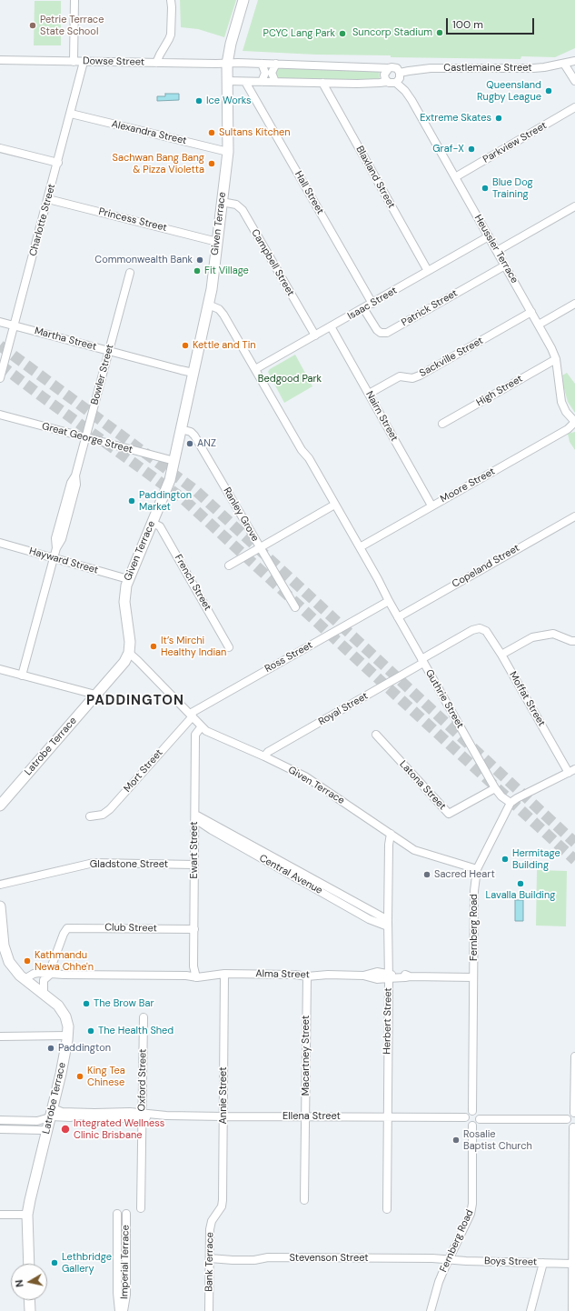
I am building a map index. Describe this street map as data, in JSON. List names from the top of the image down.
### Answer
{
  "streets": {
    "main road": ["Given Terrace", "Latrobe Terrace"],
    "street": [
      "Dowse Street",
      "Castlemaine Street",
      "Alexandra Street",
      "Parkview Street",
      "Blaxland Street",
      "Hall Street",
      "Charlotte Street",
      "Princess Street",
      "Heussler Terrace",
      "Campbell Street",
      "Isaac Street",
      "Patrick Street",
      "Martha Street",
      "Sackville Street",
      "Bowler Street",
      "High Street",
      "Nairn Street",
      "Great George Street",
      "Moore Street",
      "Ranley Grove",
      "Hayward Street",
      "Copeland Street",
      "French Street",
      "Ross Street",
      "Guthrie Street",
      "Moffat Street",
      "Royal Street",
      "Mort Street",
      "Latona Street",
      "Ewart Street",
      "Gladstone Street",
      "Central Avenue",
      "Fernberg Road",
      "Club Street",
      "Alma Street",
      "Herbert Street",
      "Macartney Street",
      "Oxford Street",
      "Annie Street",
      "Ellena Street",
      "Stevenson Street",
      "Imperial Terrace",
      "Bank Terrace",
      "Boys Street"
    ]
  },
  "crossings": [
    ["Dowse Street", "Charlotte Street"],
    ["Dowse Street", "Given Terrace"],
    ["Castlemaine Street", "Heussler Terrace"],
    ["Alexandra Street", "Charlotte Street"],
    ["Alexandra Street", "Given Terrace"],
    ["Parkview Street", "Heussler Terrace"],
    ["Blaxland Street", "Isaac Street"],
    ["Hall Street", "Isaac Street"],
    ["Charlotte Street", "Princess Street"],
    ["Charlotte Street", "Martha Street"],
    ["Princess Street", "Given Terrace"],
    ["Given Terrace", "Campbell Street"],
    ["Given Terrace", "Martha Street"],
    ["Given Terrace", "Great George Street"],
    ["Given Terrace", "Ranley Grove"],
    ["Given Terrace", "Hayward Street"],
    ["Given Terrace", "French Street"],
    ["Given Terrace", "Ross Street"],
    ["Given Terrace", "Guthrie Street"],
    ["Given Terrace", "Royal Street"],
    ["Given Terrace", "Latrobe Terrace"],
    ["Given Terrace", "Mort Street"],
    ["Given Terrace", "Ewart Street"],
    ["Given Terrace", "Fernberg Road"],
    ["Given Terrace", "Herbert Street"],
    ["Heussler Terrace", "Isaac Street"],
    ["Heussler Terrace", "Patrick Street"],
    ["Heussler Terrace", "Sackville Street"],
    ["Heussler Terrace", "High Street"],
    ["Heussler Terrace", "Moore Street"],
    ["Campbell Street", "Isaac Street"],
    ["Isaac Street", "Patrick Street"],
    ["Isaac Street", "Nairn Street"],
    ["Isaac Street", "Guthrie Street"],
    ["Martha Street", "Bowler Street"],
    ["Sackville Street", "Nairn Street"],
    ["Bowler Street", "Great George Street"],
    ["Bowler Street", "Hayward Street"],
    ["Nairn Street", "Moore Street"],
    ["Moore Street", "Guthrie Street"],
    ["Copeland Street", "Guthrie Street"],
    ["Ross Street", "Guthrie Street"],
    ["Ross Street", "Mort Street"],
    ["Guthrie Street", "Royal Street"],
    ["Guthrie Street", "Latona Street"],
    ["Guthrie Street", "Fernberg Road"],
    ["Moffat Street", "Royal Street"],
    ["Latrobe Terrace", "Alma Street"],
    ["Latrobe Terrace", "Ellena Street"],
    ["Ewart Street", "Gladstone Street"],
    ["Ewart Street", "Central Avenue"],
    ["Ewart Street", "Club Street"],
    ["Ewart Street", "Alma Street"],
    ["Central Avenue", "Herbert Street"],
    ["Fernberg Road", "Alma Street"],
    ["Fernberg Road", "Ellena Street"],
    ["Fernberg Road", "Stevenson Street"],
    ["Fernberg Road", "Boys Street"],
    ["Club Street", "Alma Street"],
    ["Alma Street", "Herbert Street"],
    ["Alma Street", "Macartney Street"],
    ["Alma Street", "Annie Street"],
    ["Herbert Street", "Ellena Street"],
    ["Macartney Street", "Ellena Street"],
    ["Oxford Street", "Ellena Street"],
    ["Annie Street", "Ellena Street"],
    ["Annie Street", "Bank Terrace"],
    ["Stevenson Street", "Bank Terrace"],
    ["Stevenson Street", "Boys Street"]
  ],
  "districts": ["PADDINGTON"],
  "parks": ["Bedgood Park"],
  "places": [
    "Petrie Terrace State School",
    "Suncorp Stadium",
    "PCYC Lang Park",
    "Queensland Rugby League",
    "Ice Works",
    "Extreme Skates",
    "Sultans Kitchen",
    "Graf-X",
    "Sachwan Bang Bang & Pizza Violetta",
    "Blue Dog Training",
    "Commonwealth Bank",
    "Fit Village",
    "Kettle and Tin",
    "ANZ",
    "Paddington Market",
    "It’s Mirchi Healthy Indian",
    "Hermitage Building",
    "Sacred Heart",
    "Lavalla Building",
    "Kathmandu Newa Chhe'n",
    "The Brow Bar",
    "The Health Shed",
    "Paddington",
    "King Tea Chinese",
    "Integrated Wellness Clinic Brisbane",
    "Rosalie Baptist Church",
    "Lethbridge Gallery"
  ],
  "scale_bar": "100 m",
  "north": "left"
}
